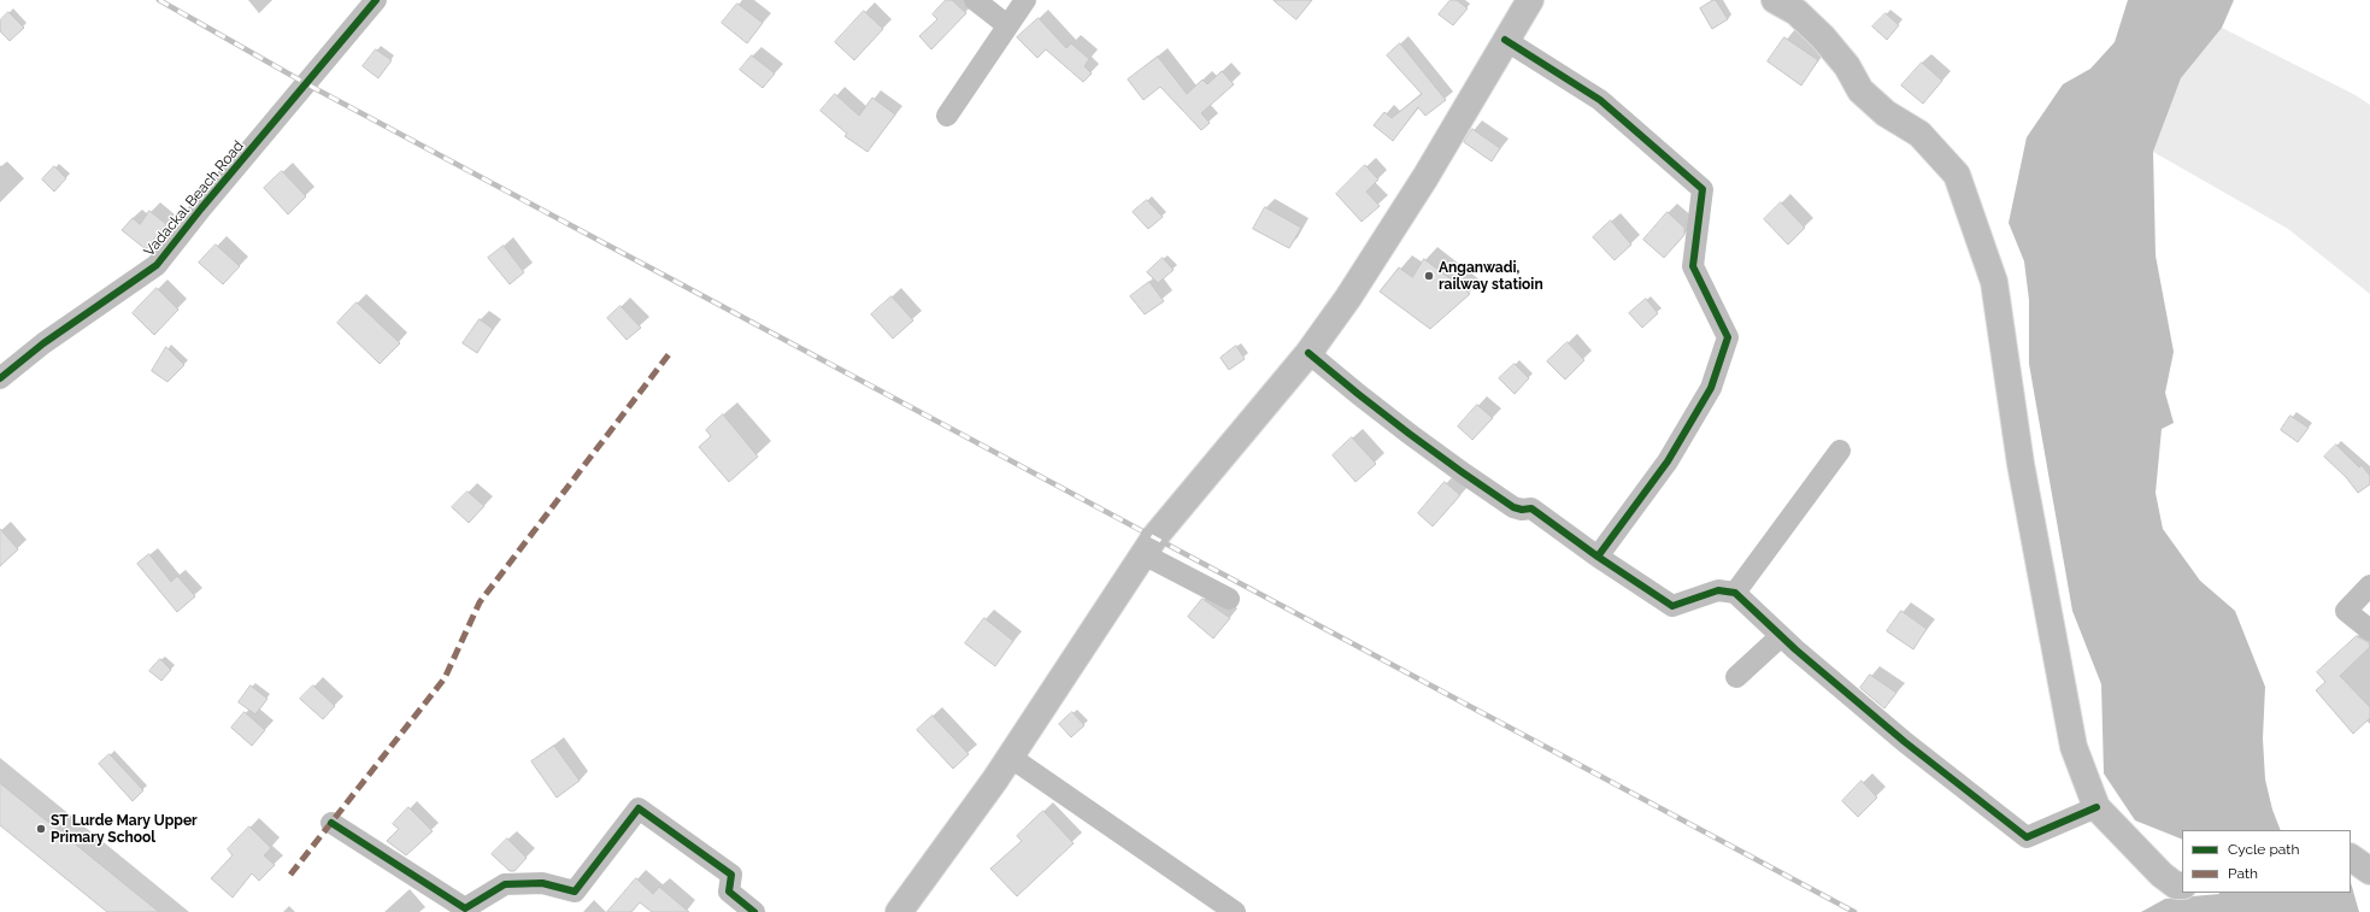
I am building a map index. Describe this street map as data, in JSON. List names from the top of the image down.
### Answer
{
  "streets": {
    "street": ["Vadackal Beach Road"]
  },
  "places": ["Anganwadi, railway statioin", "ST Lurde Mary Upper Primary School"],
  "legend": ["Cycle path", "Path"]
}
